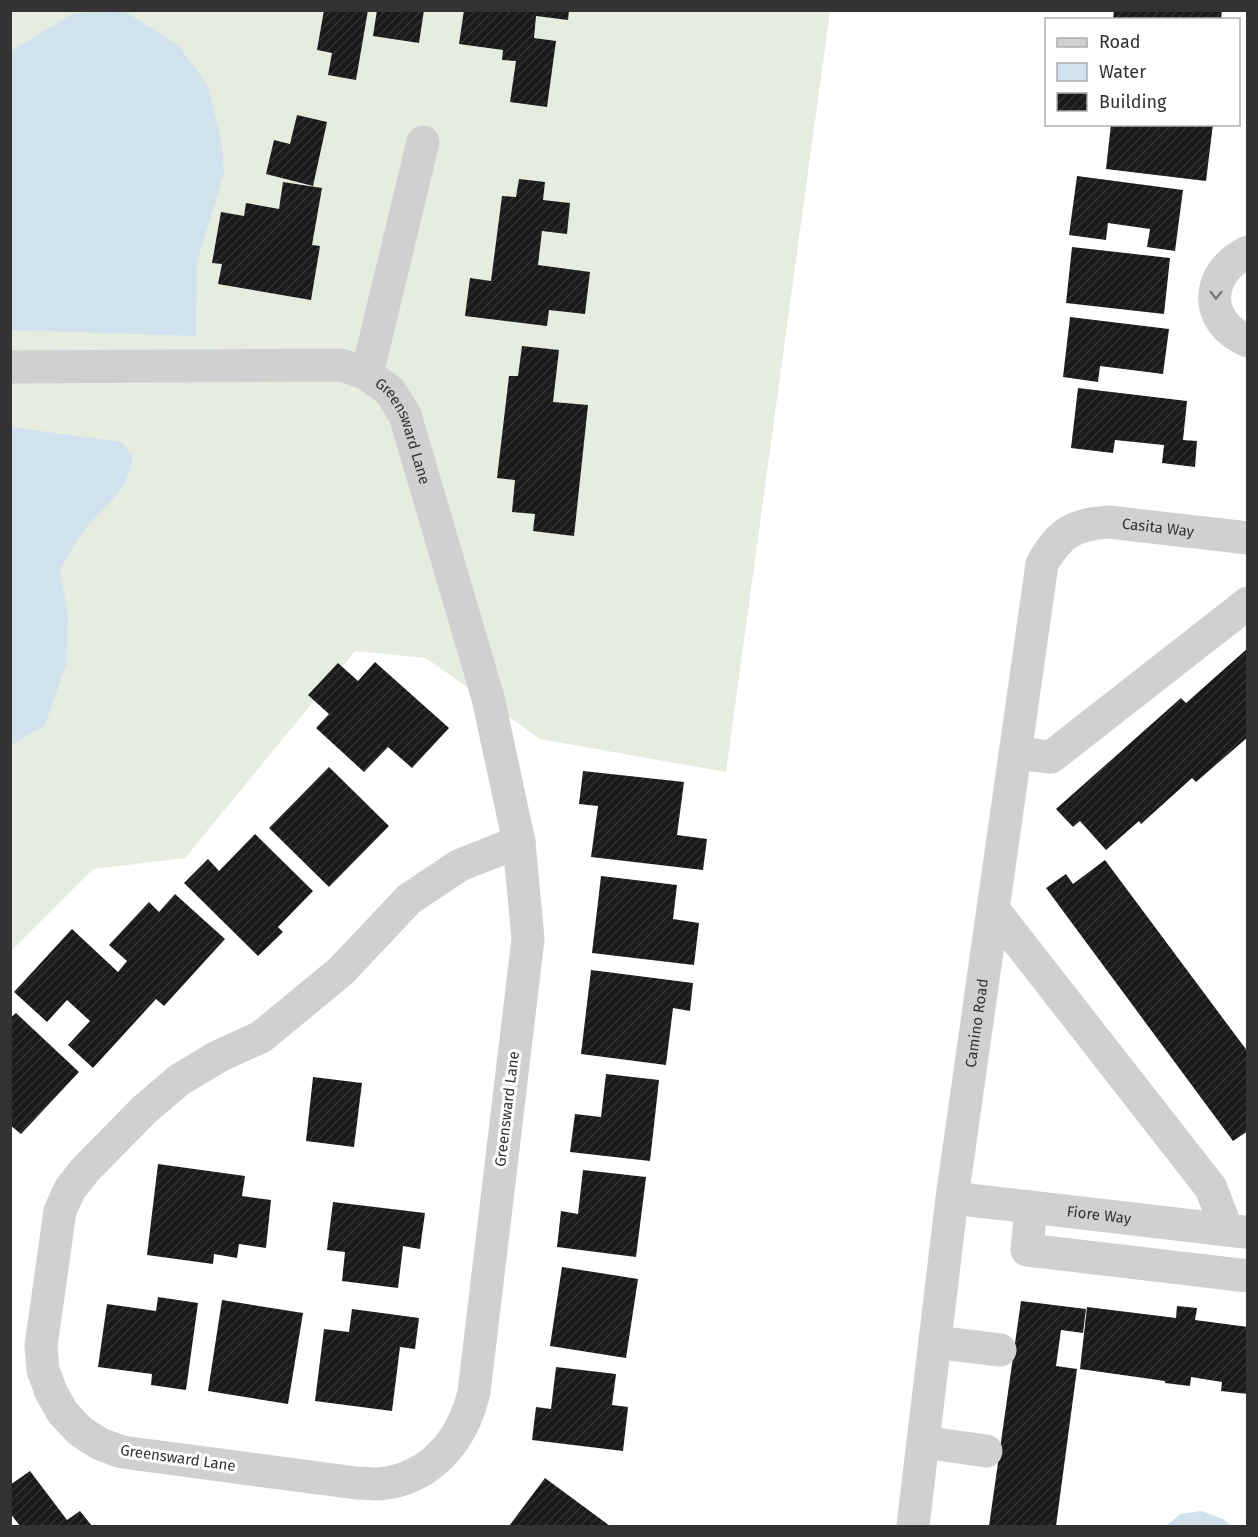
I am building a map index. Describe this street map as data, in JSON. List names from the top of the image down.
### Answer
{
  "streets": {
    "street": [
      "Greensward Lane",
      "Casita Way",
      "Camino Road",
      "Fiore Way"
    ]
  },
  "crossings": [
    ["Casita Way", "Camino Road"],
    ["Camino Road", "Fiore Way"]
  ],
  "legend": ["Road", "Water", "Building"]
}
